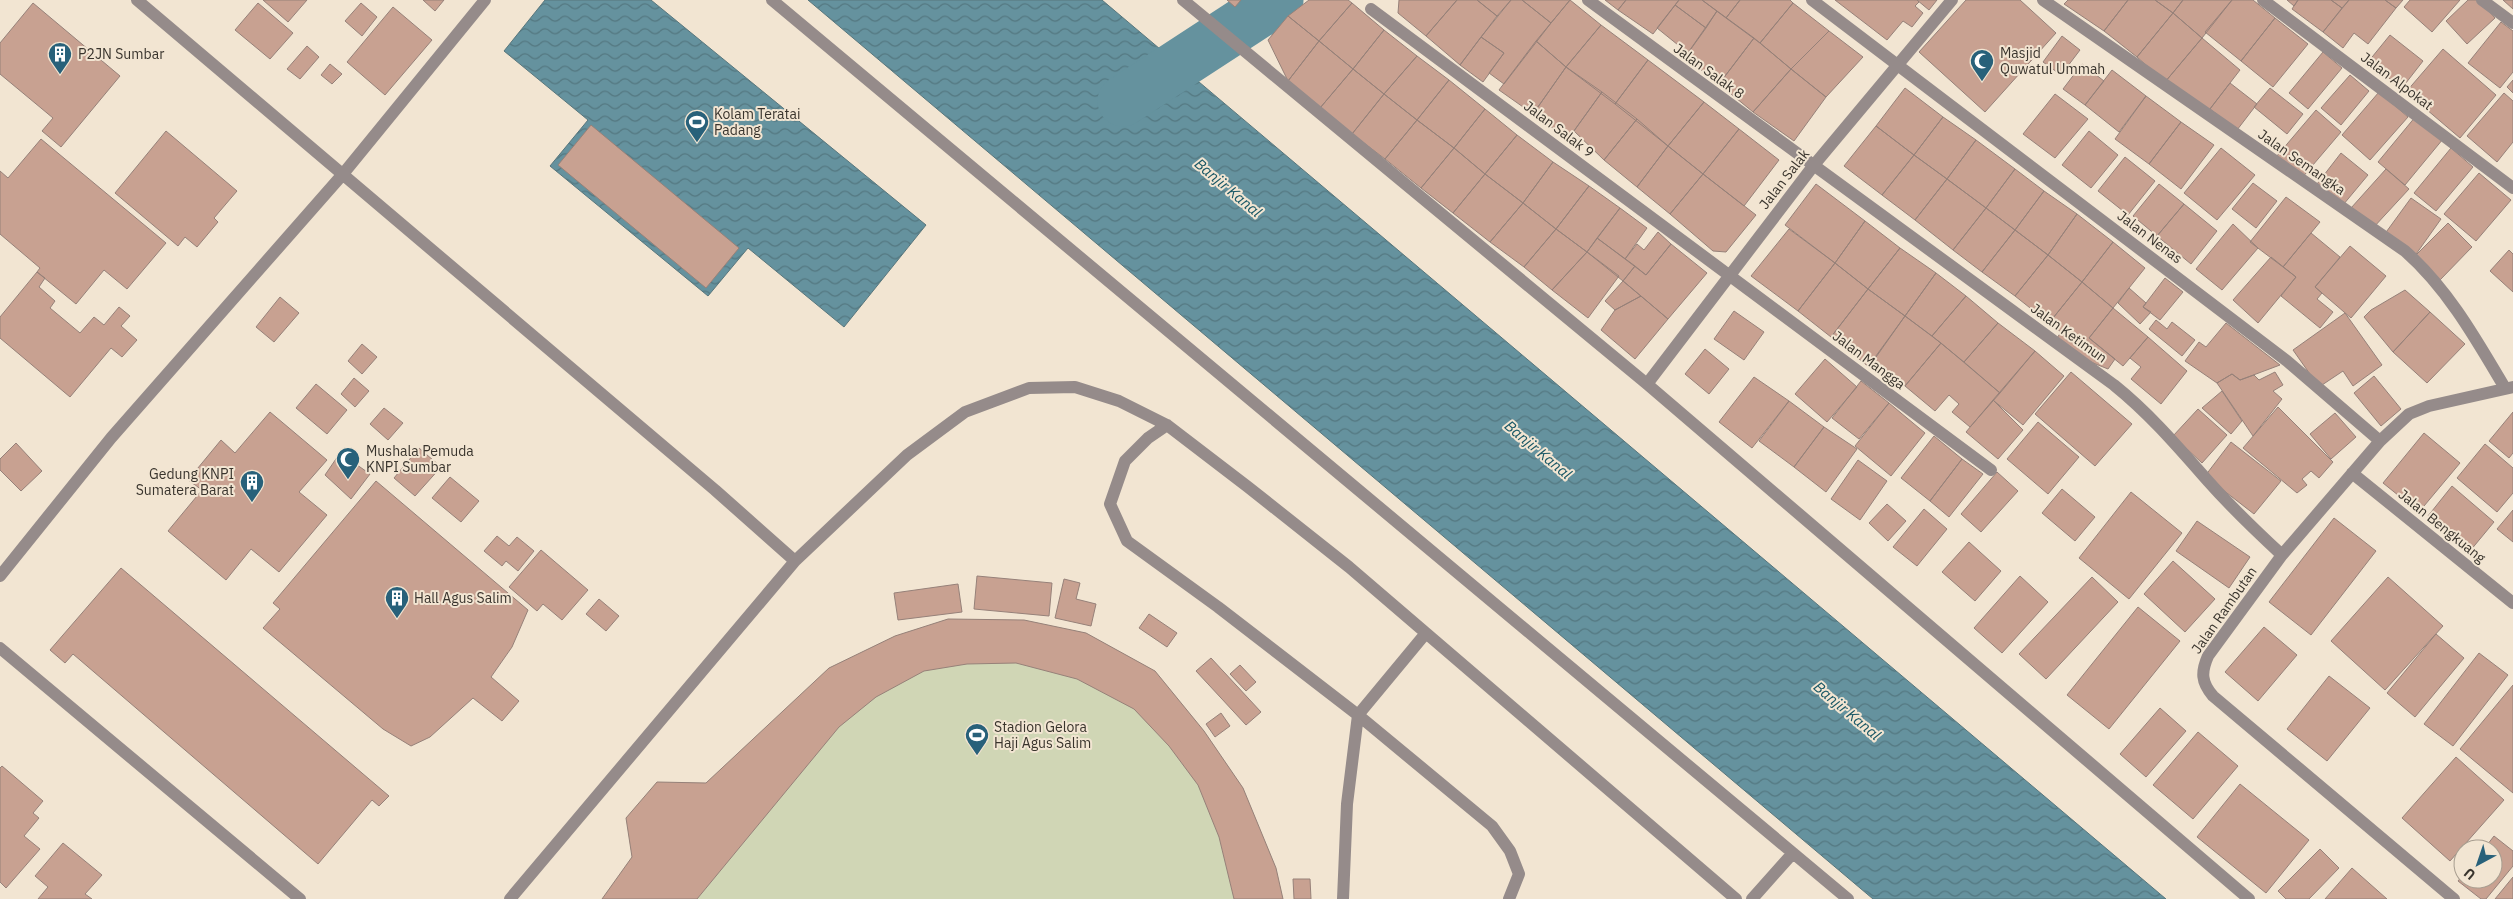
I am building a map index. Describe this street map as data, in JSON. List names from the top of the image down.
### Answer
{
  "streets": {
    "street": [
      "Jalan Salak 8",
      "Jalan Alpokat",
      "Jalan Salak 9",
      "Jalan Semangka",
      "Jalan Salak",
      "Jalan Nenas",
      "Jalan Ketimun",
      "Jalan Mangga",
      "Jalan Bengkuang",
      "Jalan Rambutan"
    ]
  },
  "crossings": [
    ["Jalan Salak 8", "Jalan Salak"],
    ["Jalan Salak 8", "Jalan Ketimun"],
    ["Jalan Salak 9", "Jalan Salak"],
    ["Jalan Salak 9", "Jalan Mangga"],
    ["Jalan Semangka", "Jalan Rambutan"],
    ["Jalan Salak", "Jalan Nenas"],
    ["Jalan Salak", "Jalan Ketimun"],
    ["Jalan Salak", "Jalan Mangga"],
    ["Jalan Nenas", "Jalan Rambutan"],
    ["Jalan Ketimun", "Jalan Rambutan"],
    ["Jalan Bengkuang", "Jalan Rambutan"]
  ],
  "water": ["Banjir Kanal"],
  "places": {
    "building": ["P2JN Sumbar", "Gedung KNPI Sumatera Barat", "Hall Agus Salim"],
    "mosque": ["Masjid Quwatul Ummah", "Mushala Pemuda KNPI Sumbar"],
    "sports": ["Kolam Teratai Padang", "Stadion Gelora Haji Agus Salim"]
  },
  "north": "bottom left"
}
